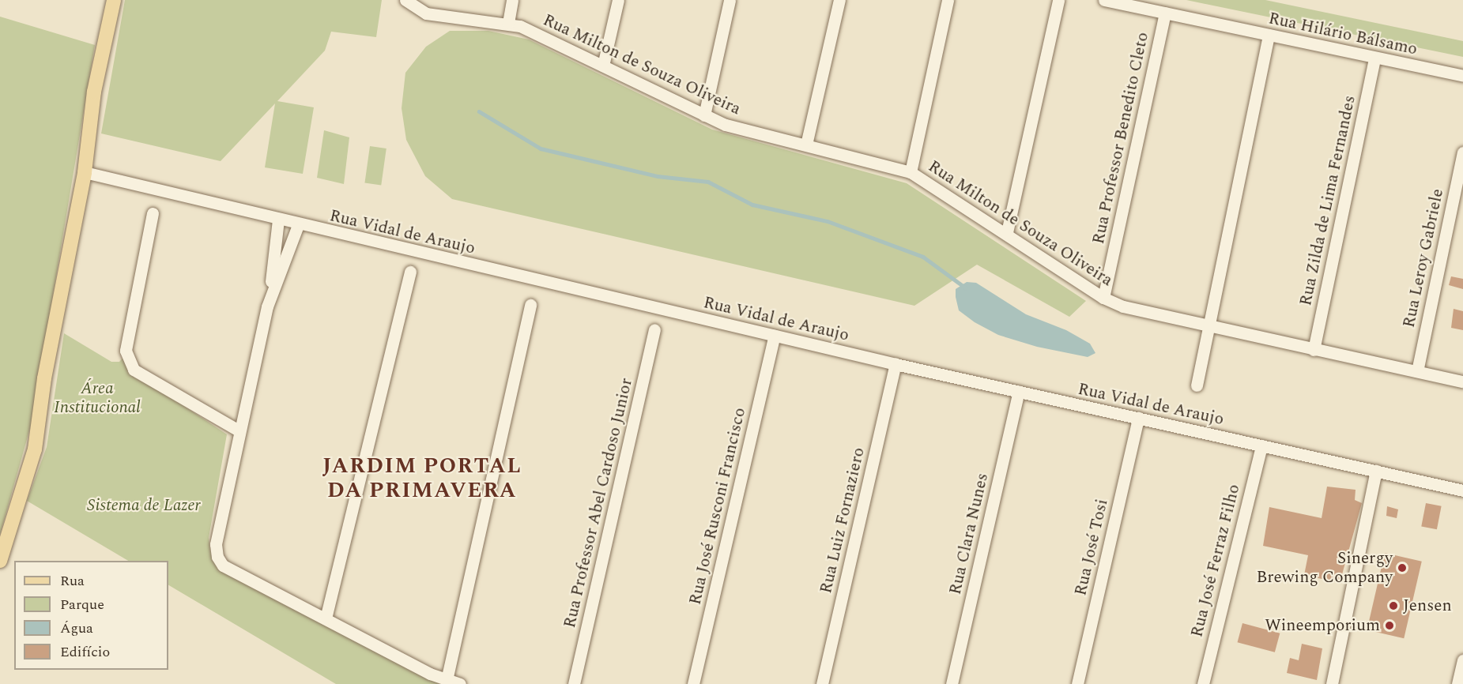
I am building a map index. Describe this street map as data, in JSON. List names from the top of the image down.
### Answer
{
  "streets": {
    "street": [
      "Rua Hilário Bálsamo",
      "Rua Milton de Souza Oliveira",
      "Rua Professor Benedito Cleto",
      "Rua Zilda de Lima Fernandes",
      "Rua Vidal de Araujo",
      "Rua Leroy Gabriele",
      "Rua Professor Abel Cardoso Junior",
      "Rua José Rusconi Francisco",
      "Rua Luiz Fornaziero",
      "Rua Clara Nunes",
      "Rua José Tosi",
      "Rua José Ferraz Filho"
    ]
  },
  "crossings": [
    ["Rua Hilário Bálsamo", "Rua Professor Benedito Cleto"],
    ["Rua Hilário Bálsamo", "Rua Zilda de Lima Fernandes"],
    ["Rua Milton de Souza Oliveira", "Rua Professor Benedito Cleto"],
    ["Rua Milton de Souza Oliveira", "Rua Zilda de Lima Fernandes"],
    ["Rua Milton de Souza Oliveira", "Rua Leroy Gabriele"],
    ["Rua Vidal de Araujo", "Rua José Rusconi Francisco"],
    ["Rua Vidal de Araujo", "Rua Luiz Fornaziero"],
    ["Rua Vidal de Araujo", "Rua Clara Nunes"],
    ["Rua Vidal de Araujo", "Rua José Tosi"],
    ["Rua Vidal de Araujo", "Rua José Ferraz Filho"]
  ],
  "districts": ["JARDIM PORTAL DA PRIMAVERA"],
  "parks": ["Área Institucional", "Sistema de Lazer"],
  "places": ["Sinergy Brewing Company", "Jensen", "Wineemporium"],
  "legend": [
    "Rua",
    "Parque",
    "Água",
    "Edifício"
  ]
}
